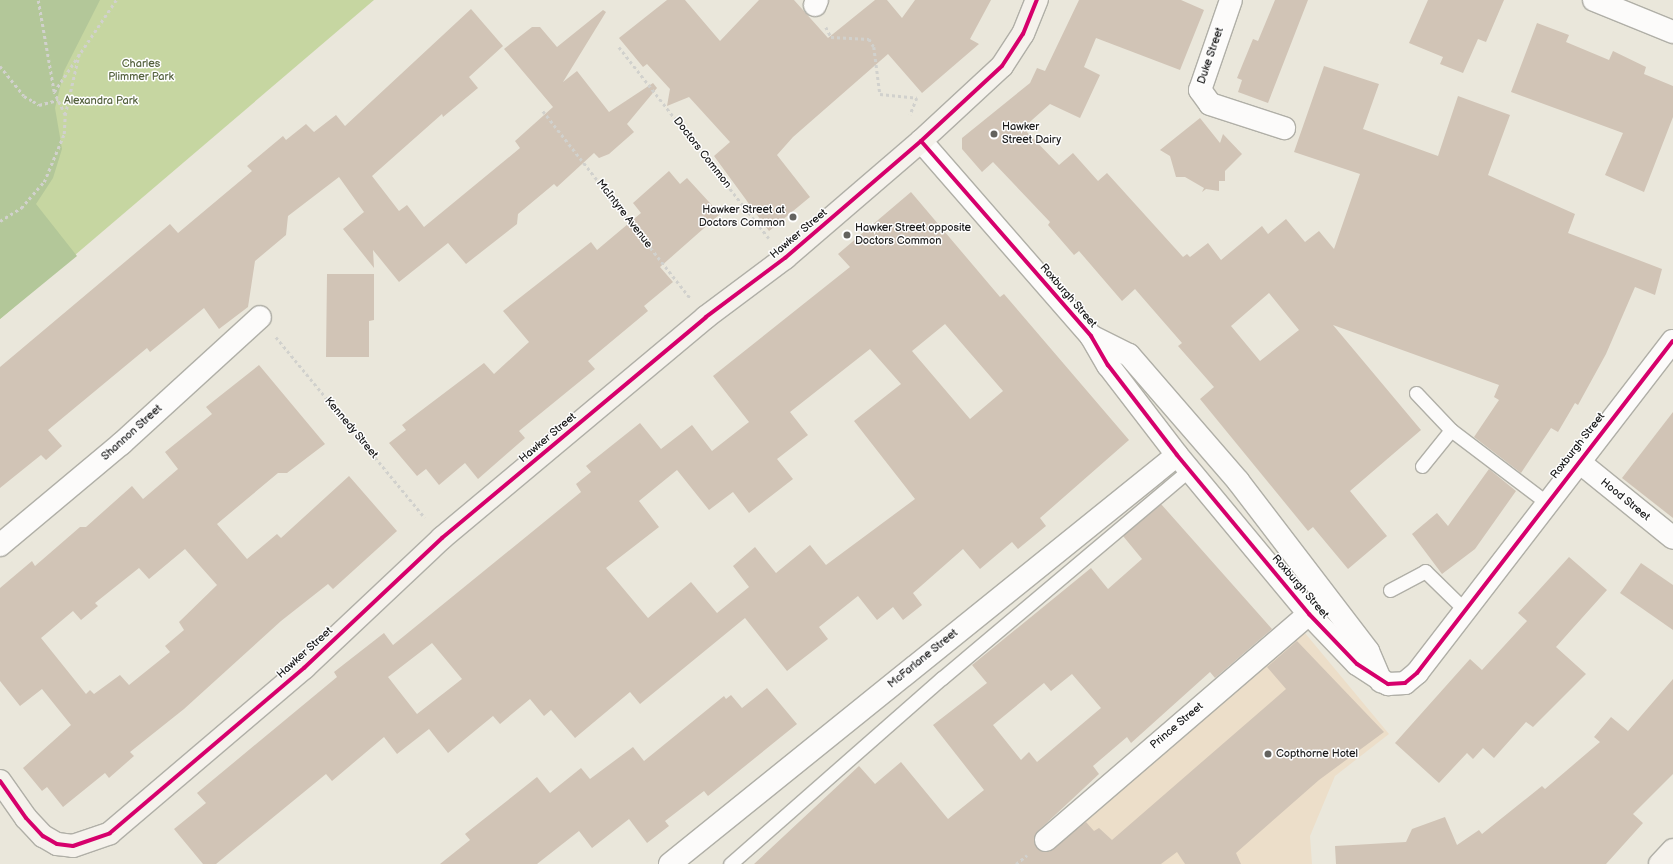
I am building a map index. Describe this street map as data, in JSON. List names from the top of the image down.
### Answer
{
  "streets": {
    "street": [
      "Duke Street",
      "Hawker Street",
      "Roxburgh Street",
      "Shannon Street",
      "Hood Street",
      "McFarlane Street",
      "Prince Street"
    ],
    "path": ["Doctors Common", "McIntyre Avenue", "Kennedy Street"]
  },
  "crossings": [
    ["Doctors Common", "Hawker Street"],
    ["McIntyre Avenue", "Hawker Street"],
    ["Hawker Street", "Roxburgh Street"],
    ["Hawker Street", "Kennedy Street"],
    ["Roxburgh Street", "Hood Street"],
    ["Roxburgh Street", "McFarlane Street"],
    ["Roxburgh Street", "Prince Street"],
    ["Kennedy Street", "Shannon Street"]
  ],
  "parks": ["Charles Plimmer Park", "Alexandra Park"],
  "places": [
    "Hawker Street Dairy",
    "Hawker Street at Doctors Common",
    "Hawker Street opposite Doctors Common",
    "Copthorne Hotel"
  ]
}
